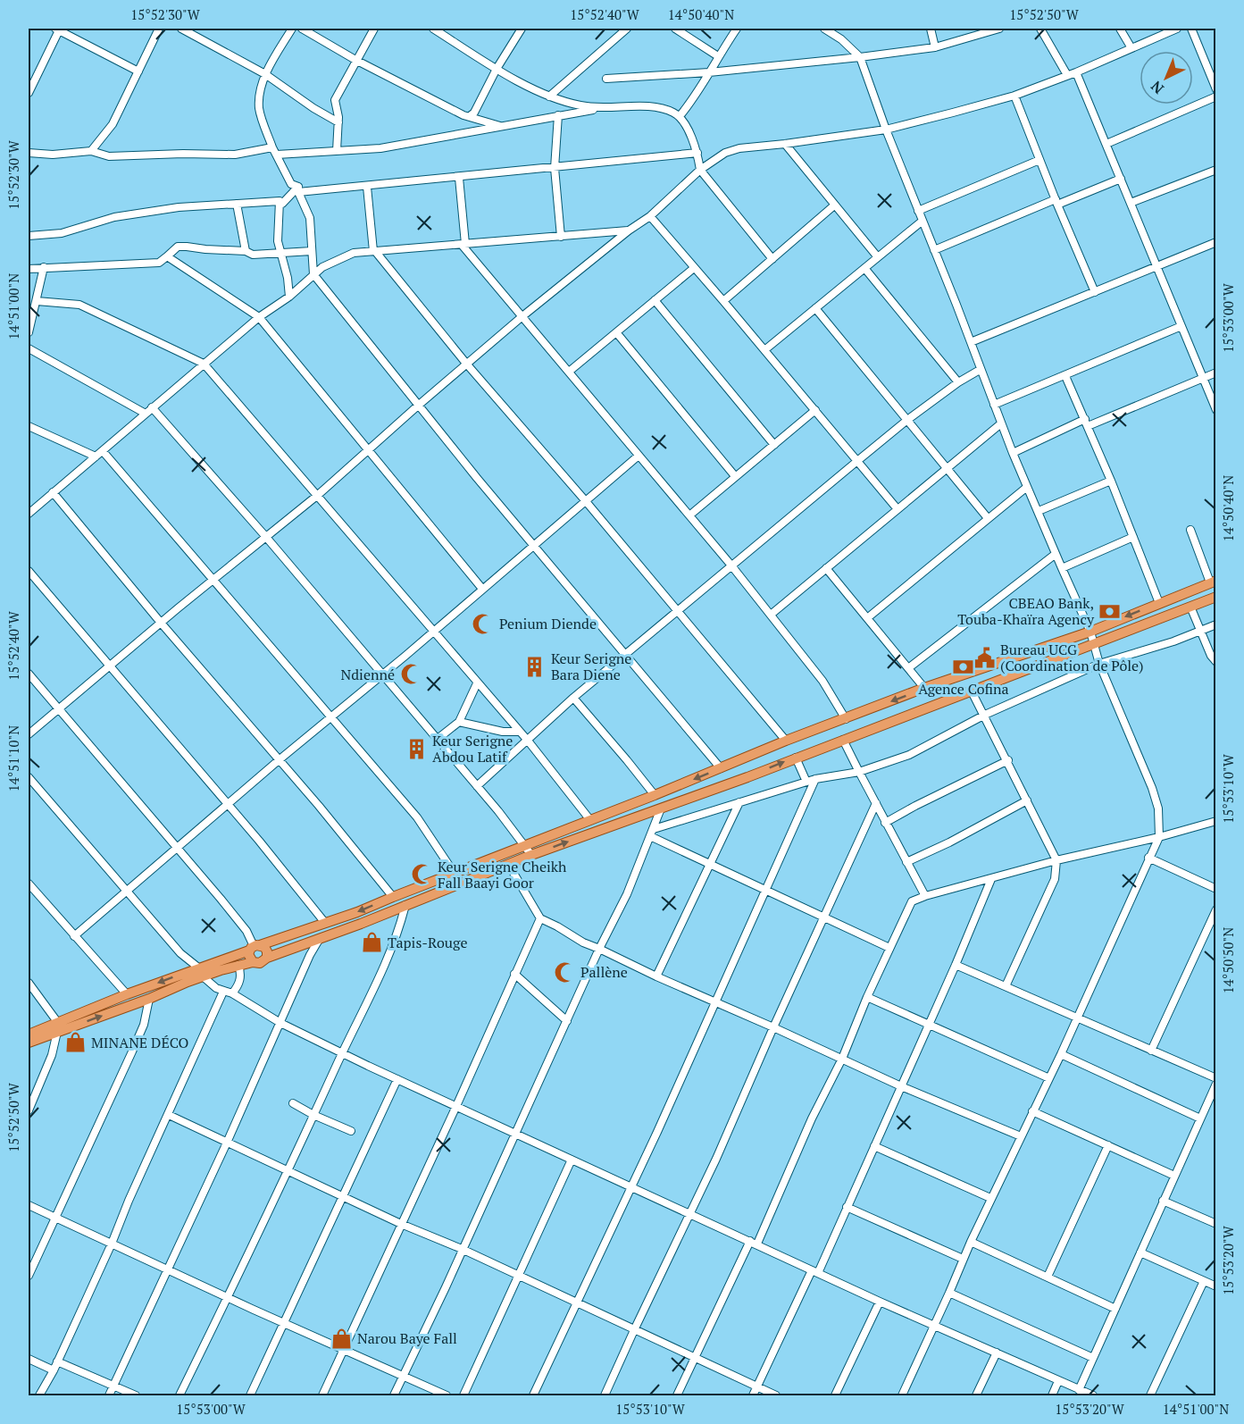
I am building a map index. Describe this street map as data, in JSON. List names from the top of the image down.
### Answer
{
  "places": {
    "bank": ["CBEAO Bank, Touba-Khaïra Agency", "Agence Cofina"],
    "mosque": [
      "Penium Diende",
      "Ndienné",
      "Keur Serigne Cheikh Fall Baayi Goor",
      "Pallène"
    ],
    "public building": ["Bureau UCG (Coordination de Pôle)"],
    "building": ["Keur Serigne Bara Diene", "Keur Serigne Abdou Latif"],
    "shop": ["Tapis-Rouge", "MINANE DÉCO", "Narou Baye Fall"]
  },
  "north": "bottom left",
  "coordinates": [
    "15°52'30\"W",
    "15°52'40\"W",
    "14°50'40\"N",
    "15°52'50\"W",
    "14°51'00\"N",
    "15°53'00\"W",
    "14°51'10\"N",
    "15°53'10\"W",
    "14°50'50\"N",
    "15°53'20\"W"
  ]
}
